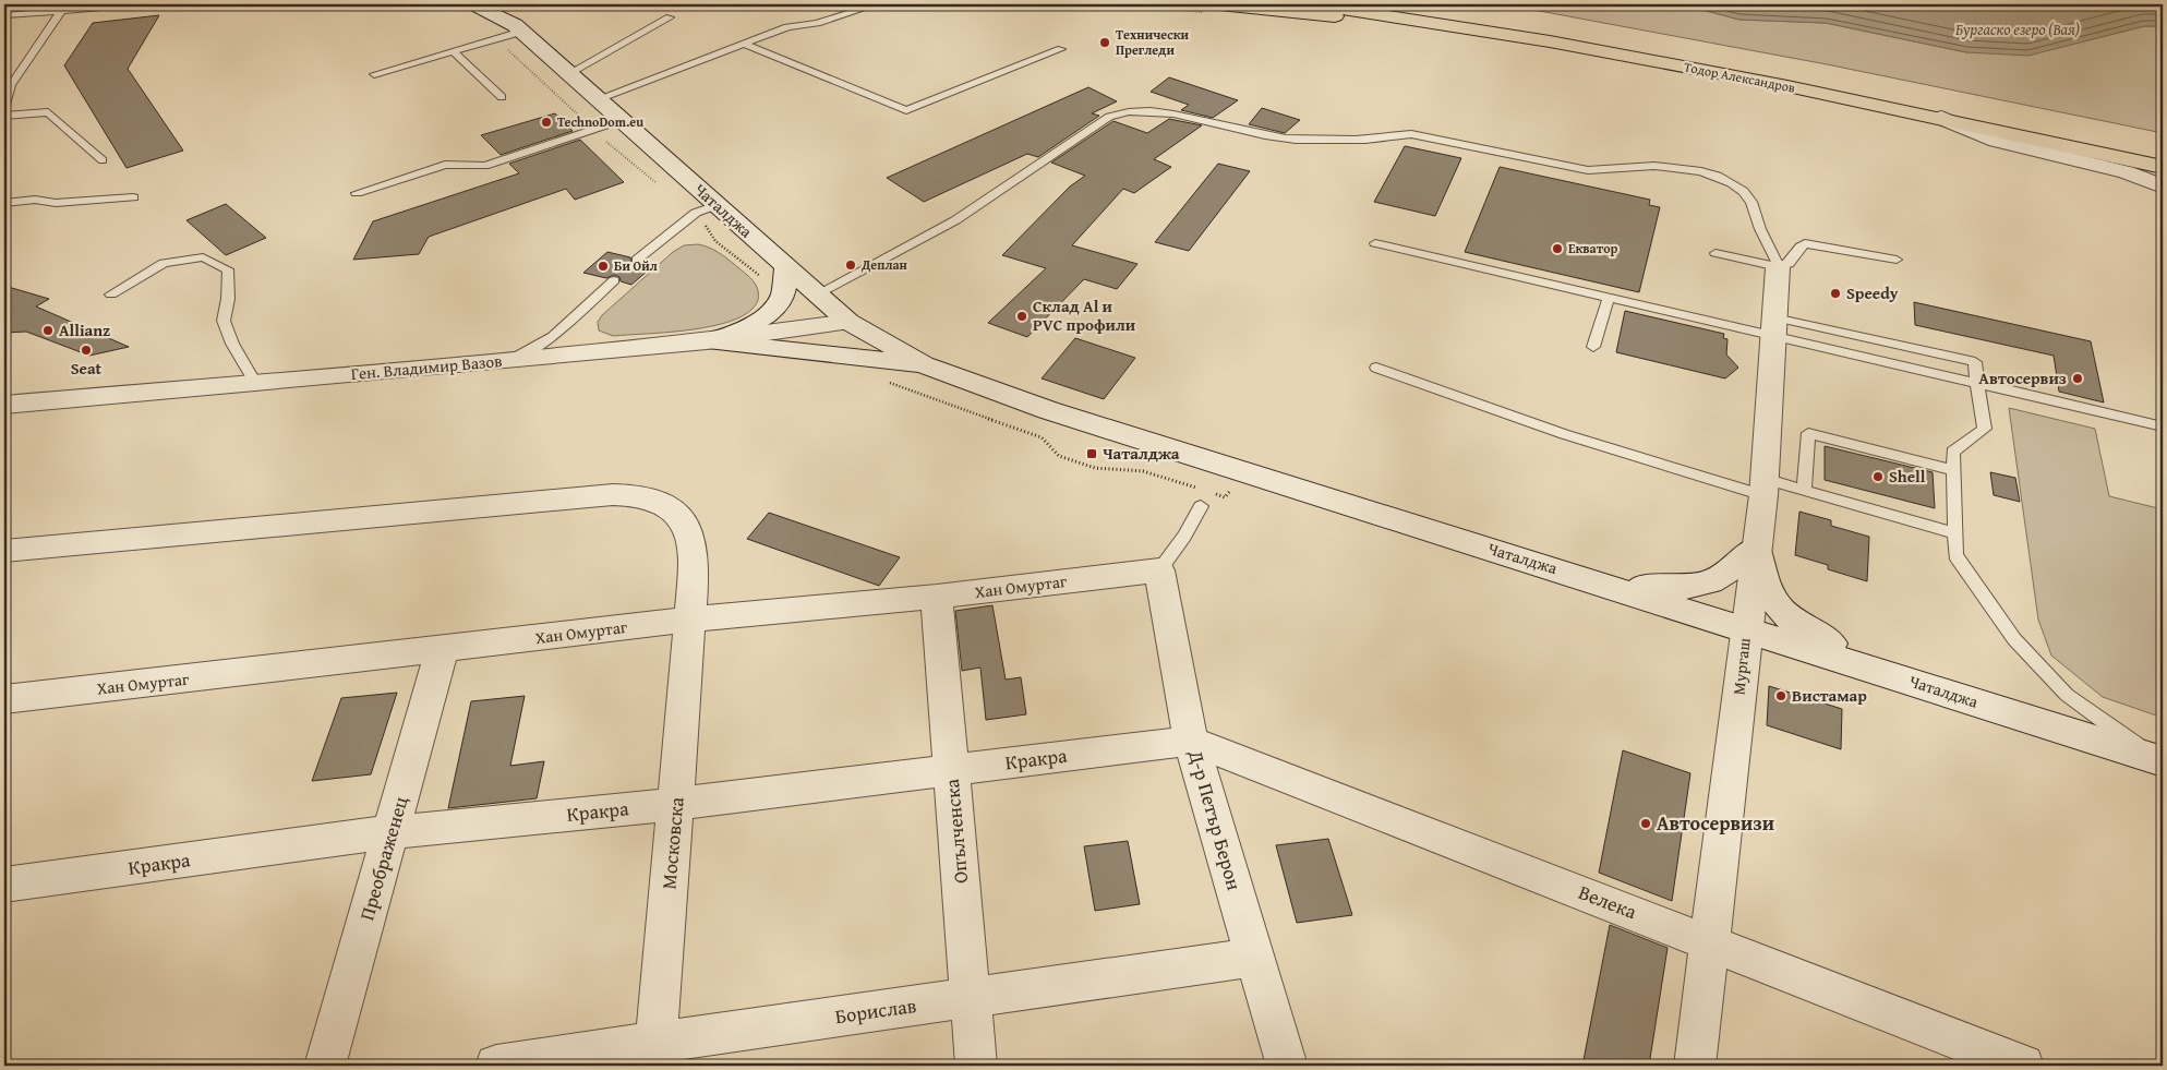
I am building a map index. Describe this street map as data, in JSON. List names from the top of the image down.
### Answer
{
  "streets": {
    "highway": ["Тодор Александров"],
    "street": [
      "Чаталджа",
      "Ген. Владимир Вазов",
      "Хан Омуртаг",
      "Мургаш",
      "Кракра",
      "Д-р Петър Берон",
      "Опълченска",
      "Московска",
      "Преображенец",
      "Велека",
      "Борислав"
    ]
  },
  "crossings": [
    ["Чаталджа", "Ген. Владимир Вазов"],
    ["Чаталджа", "Мургаш"],
    ["Хан Омуртаг", "Д-р Петър Берон"],
    ["Хан Омуртаг", "Опълченска"],
    ["Хан Омуртаг", "Московска"],
    ["Хан Омуртаг", "Преображенец"],
    ["Мургаш", "Велека"],
    ["Кракра", "Д-р Петър Берон"],
    ["Кракра", "Опълченска"],
    ["Кракра", "Московска"],
    ["Кракра", "Преображенец"],
    ["Кракра", "Велека"],
    ["Д-р Петър Берон", "Велека"],
    ["Д-р Петър Берон", "Борислав"],
    ["Опълченска", "Борислав"],
    ["Московска", "Борислав"]
  ],
  "water": ["Бургаско езеро (Вая)"],
  "places": {
    "other": [
      "Технически Прегледи",
      "TechnoDom.eu",
      "Екватор",
      "Деплан",
      "Би Ойл",
      "Speedy",
      "Склад Al и PVC профили",
      "Allianz",
      "Seat",
      "Автосервиз",
      "Shell",
      "Вистамар",
      "Автосервизи"
    ],
    "transit": ["Чаталджа"]
  }
}
